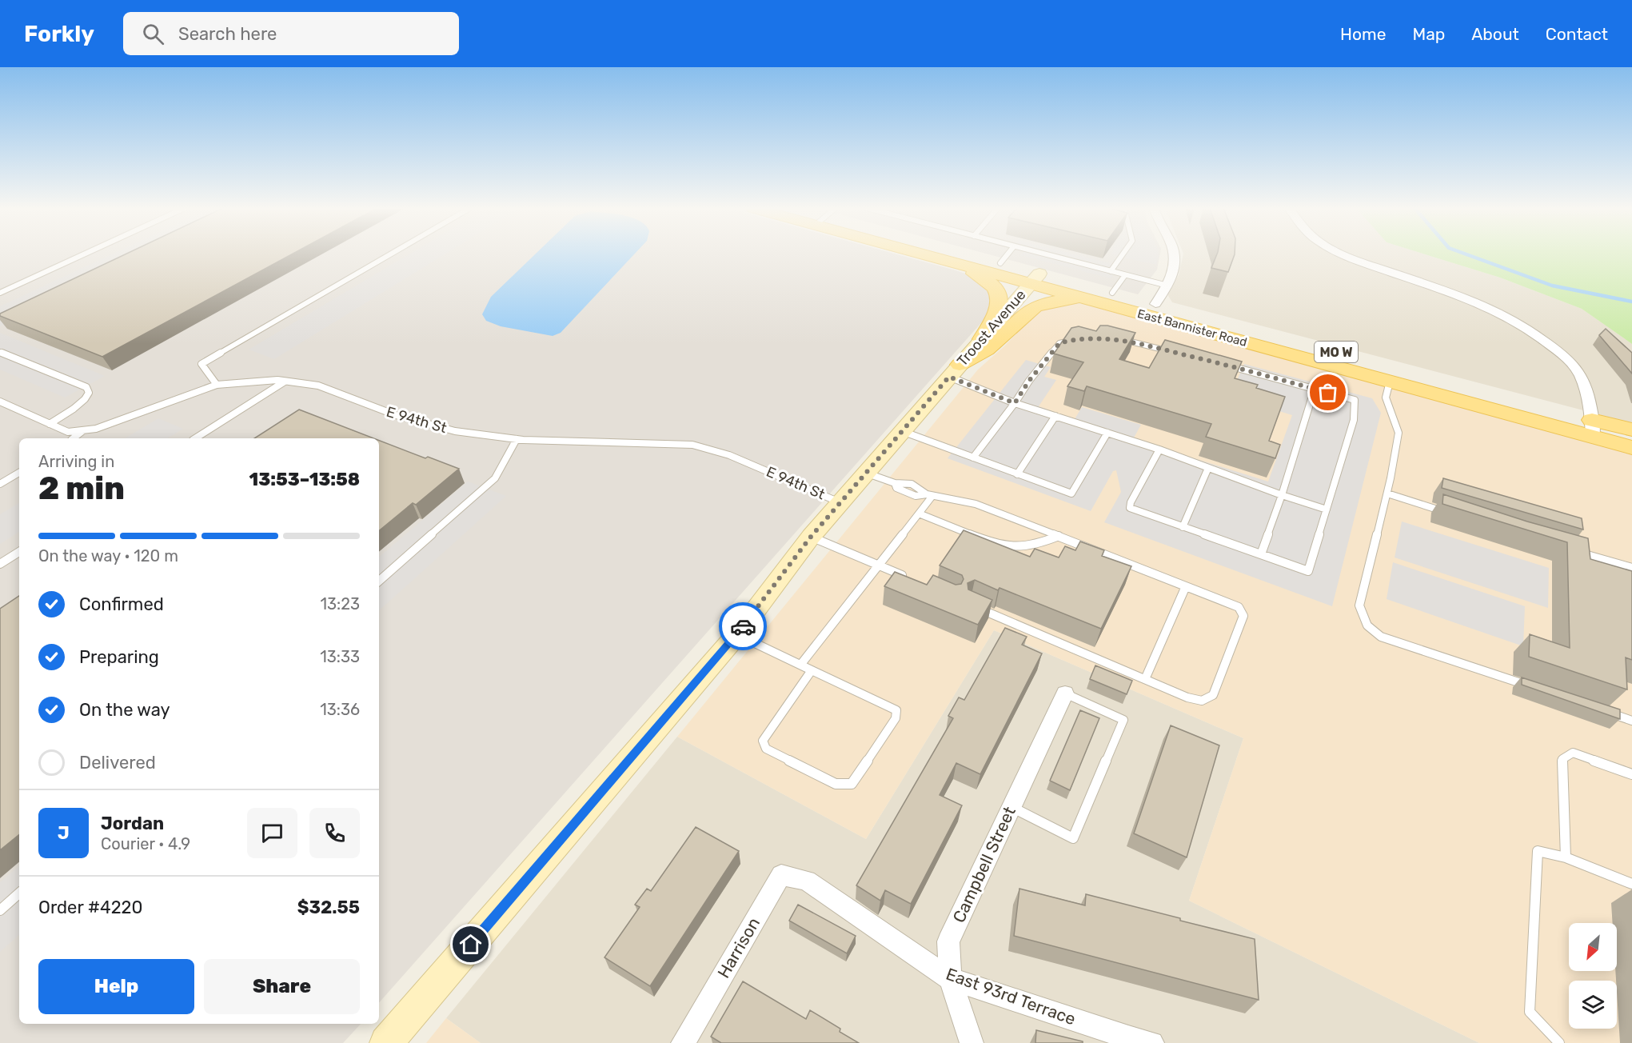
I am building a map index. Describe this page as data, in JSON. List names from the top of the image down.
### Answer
{
  "streets": {
    "main road": ["Troost Avenue", "East Bannister Road", "MO W"],
    "street": ["Campbell Street", "Harrison", "East 93rd Terrace"],
    "lane": ["E 94th St"]
  },
  "crossings": [
    ["Troost Avenue", "East Bannister Road"],
    ["Troost Avenue", "E 94th St"],
    ["Campbell Street", "East 93rd Terrace"],
    ["Harrison", "East 93rd Terrace"]
  ],
  "north": "bottom left",
  "page": {
    "header": "Forkly",
    "search": "Search here",
    "nav": [
      "Home",
      "Map",
      "About",
      "Contact"
    ],
    "heading": ["2 min", "Arriving in", "13:53–13:58"],
    "panel": [
      "Jordan",
      "Courier · 4.9",
      "Order #4220",
      "$32.55"
    ],
    "bar": "On the way · 120 m",
    "list": [
      ["Confirmed", "13:23"],
      ["Preparing", "13:33"],
      ["On the way", "13:36"],
      "Delivered"
    ],
    "round": "J",
    "buttons": ["Help", "Share"]
  }
}
